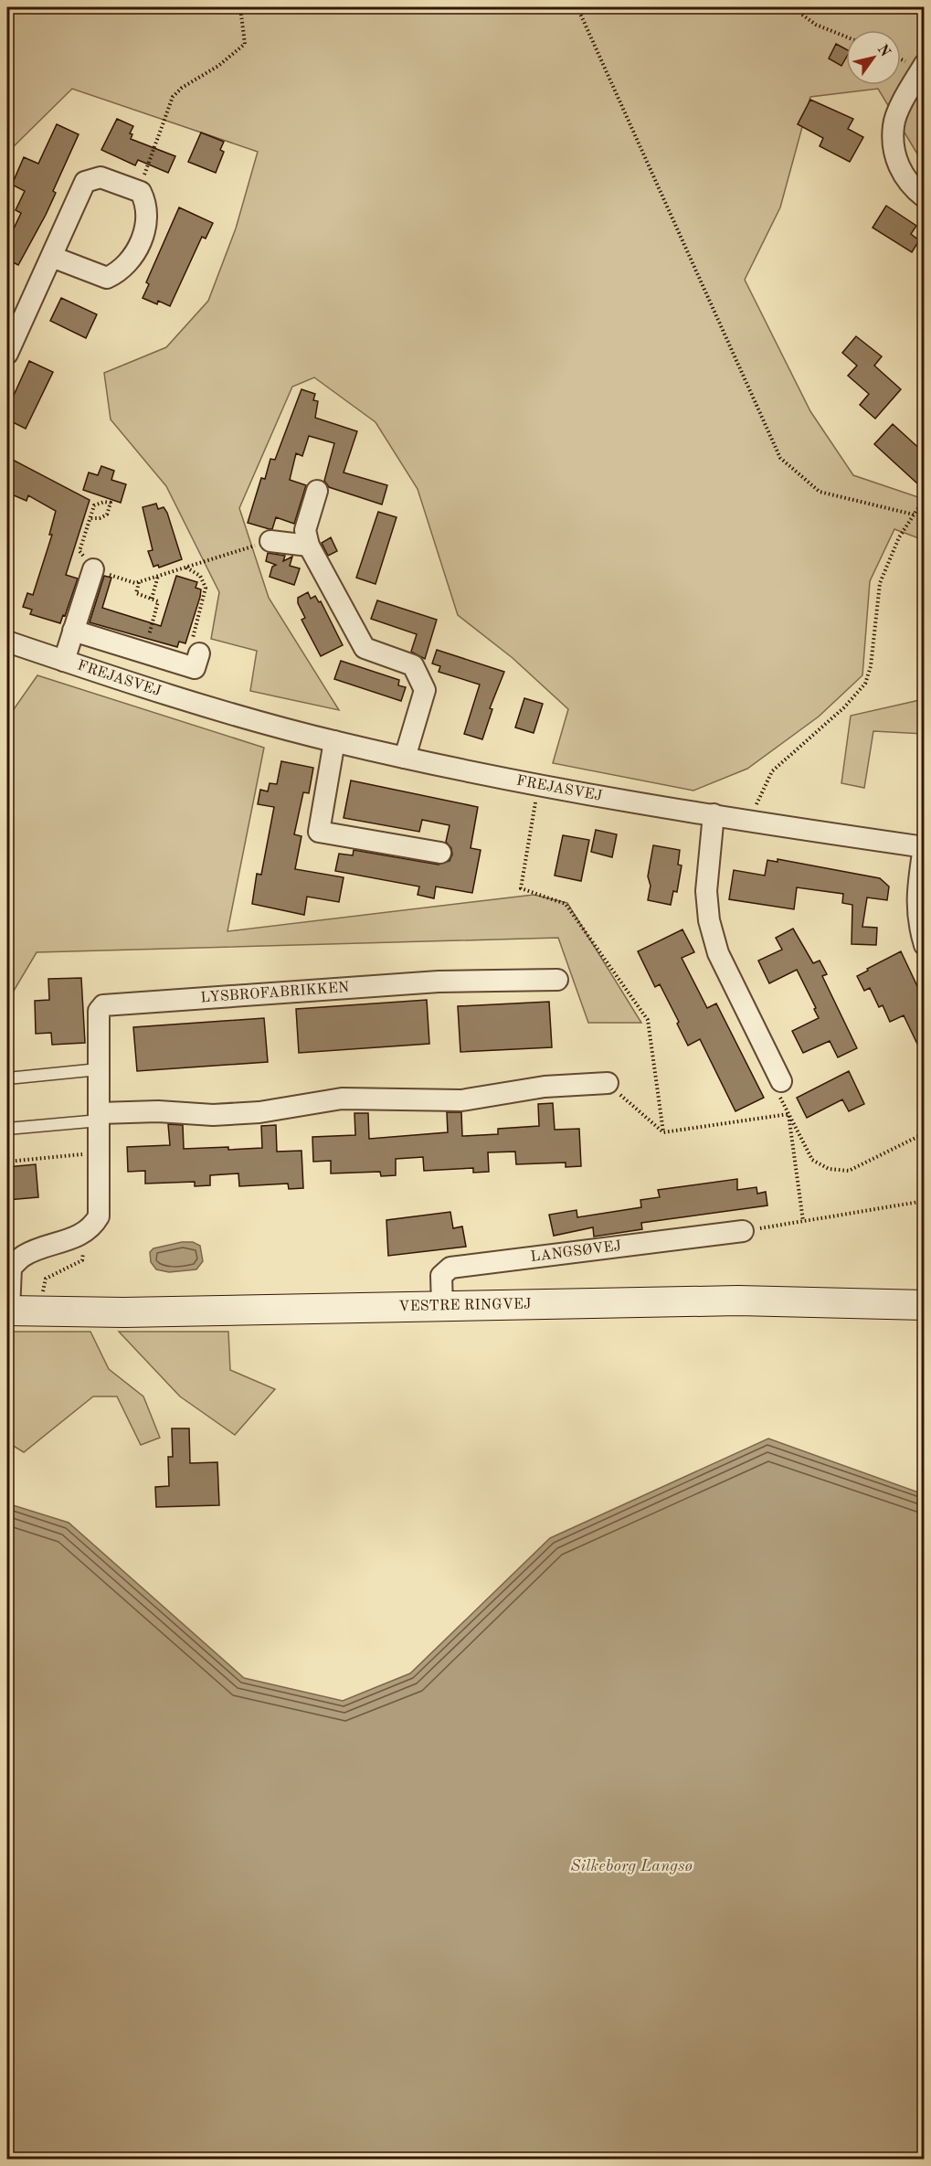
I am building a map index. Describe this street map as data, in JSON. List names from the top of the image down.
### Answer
{
  "streets": {
    "main road": ["VESTRE RINGVEJ"],
    "street": ["FREJASVEJ", "LYSBROFABRIKKEN", "LANGSØVEJ"]
  },
  "crossings": [
    ["LYSBROFABRIKKEN", "VESTRE RINGVEJ"],
    ["LANGSØVEJ", "VESTRE RINGVEJ"]
  ],
  "water": ["Silkeborg Langsø"],
  "north": "top right"
}
